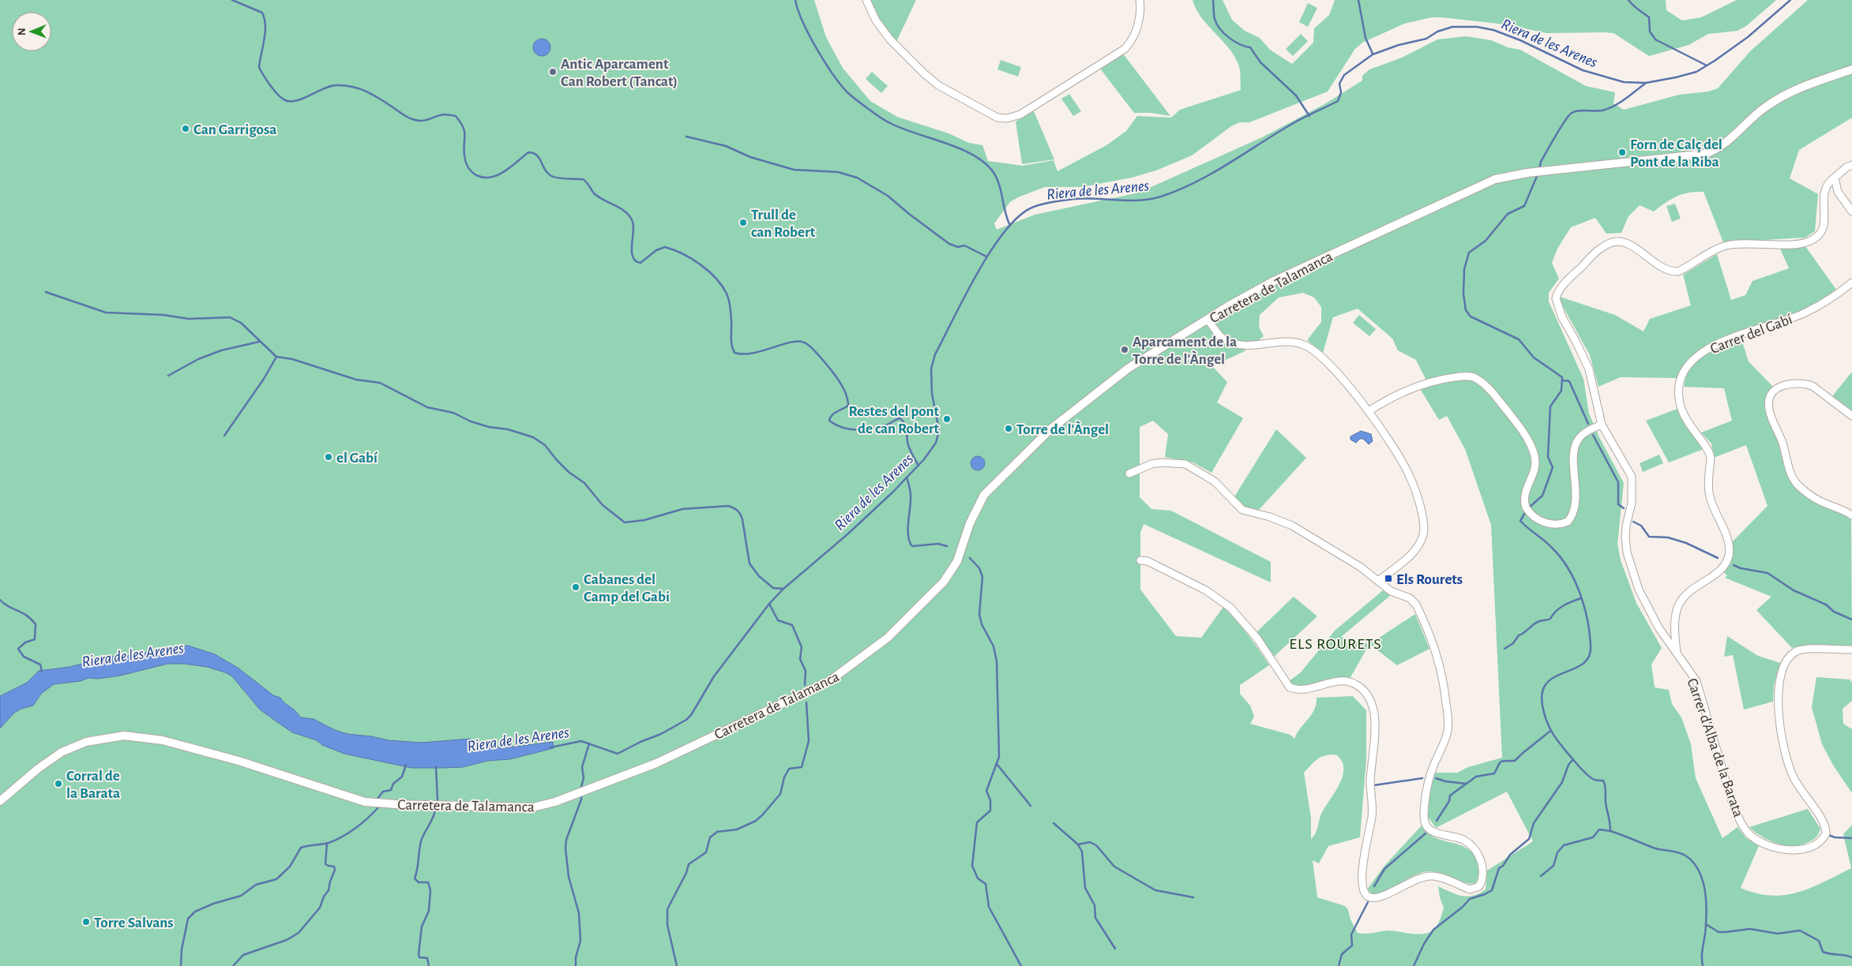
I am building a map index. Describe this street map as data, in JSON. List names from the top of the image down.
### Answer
{
  "streets": {
    "street": ["Carretera de Talamanca", "Carrer del Gabí", "Carrer d'Alba de la Barata"]
  },
  "crossings": [
    ["Carrer del Gabí", "Carrer d'Alba de la Barata"]
  ],
  "districts": ["ELS ROURETS"],
  "water": ["Riera de les Arenes"],
  "places": {
    "other": [
      "Antic Aparcament Can Robert (Tancat)",
      "Can Garrigosa",
      "Forn de Calç del Pont de la Riba",
      "Trull de can Robert",
      "Aparcament de la Torre de l'Àngel",
      "Restes del pont de can Robert",
      "Torre de l'Àngel",
      "el Gabí",
      "Cabanes del Camp del Gabi",
      "Corral de la Barata",
      "Torre Salvans"
    ],
    "transit": ["Els Rourets"]
  },
  "north": "left"
}
